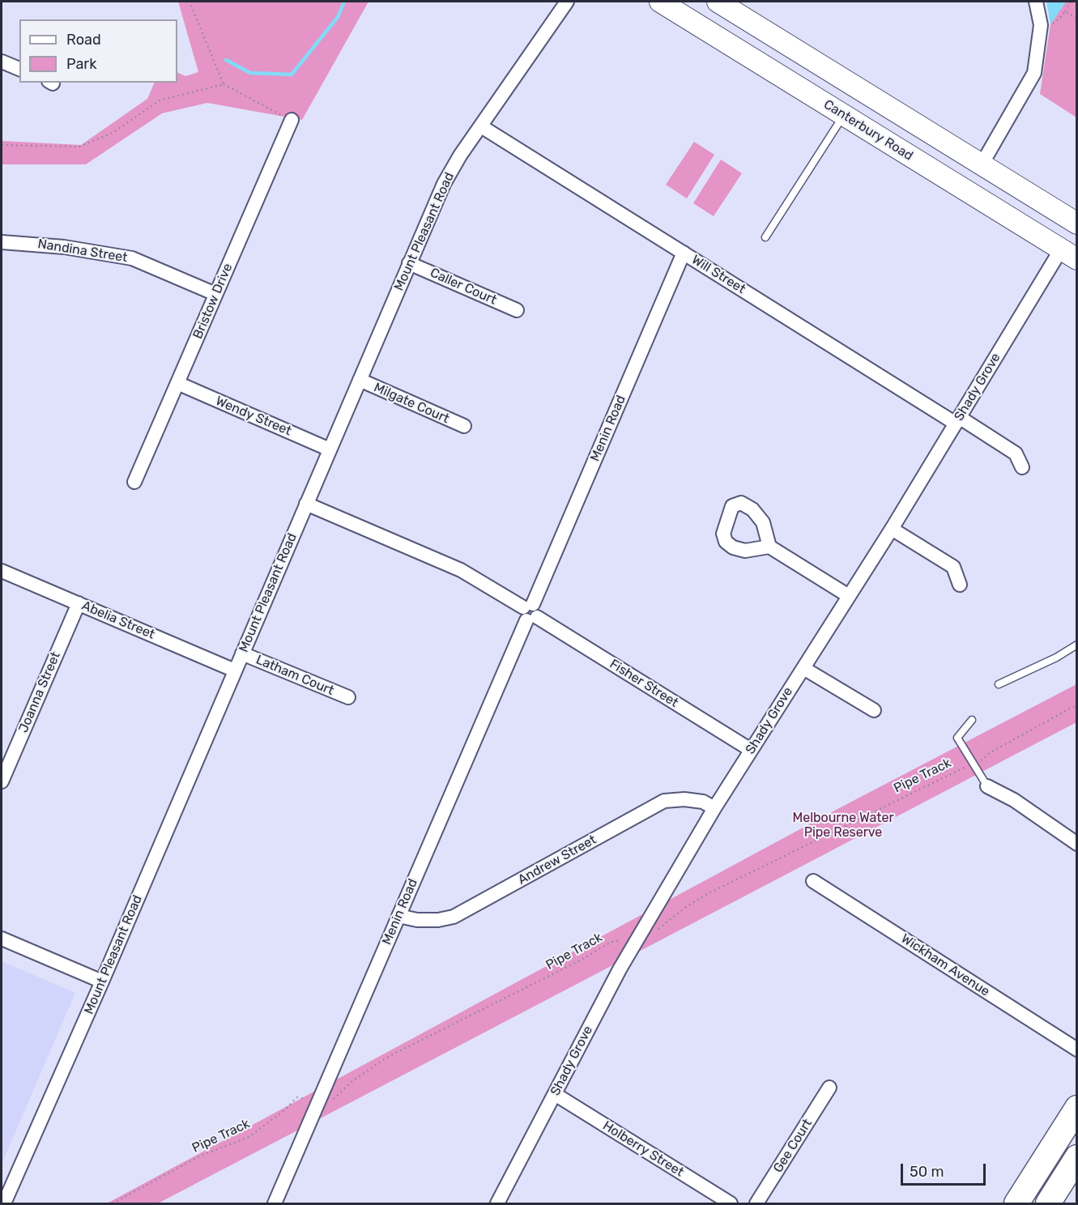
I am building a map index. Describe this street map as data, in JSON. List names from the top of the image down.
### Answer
{
  "streets": {
    "main road": ["Canterbury Road"],
    "street": [
      "Mount Pleasant Road",
      "Nandina Street",
      "Will Street",
      "Caller Court",
      "Bristow Drive",
      "Shady Grove",
      "Milgate Court",
      "Wendy Street",
      "Menin Road",
      "Abelia Street",
      "Latham Court",
      "Fisher Street",
      "Joanna Street",
      "Andrew Street",
      "Wickham Avenue",
      "Gee Court",
      "Holberry Street"
    ],
    "path": ["Pipe Track"]
  },
  "crossings": [
    ["Canterbury Road", "Shady Grove"],
    ["Mount Pleasant Road", "Will Street"],
    ["Mount Pleasant Road", "Caller Court"],
    ["Mount Pleasant Road", "Milgate Court"],
    ["Mount Pleasant Road", "Wendy Street"],
    ["Mount Pleasant Road", "Abelia Street"],
    ["Mount Pleasant Road", "Latham Court"],
    ["Mount Pleasant Road", "Fisher Street"],
    ["Nandina Street", "Bristow Drive"],
    ["Will Street", "Shady Grove"],
    ["Will Street", "Menin Road"],
    ["Bristow Drive", "Wendy Street"],
    ["Shady Grove", "Fisher Street"],
    ["Shady Grove", "Pipe Track"],
    ["Shady Grove", "Andrew Street"],
    ["Shady Grove", "Holberry Street"],
    ["Menin Road", "Fisher Street"],
    ["Menin Road", "Pipe Track"],
    ["Menin Road", "Andrew Street"],
    ["Abelia Street", "Joanna Street"]
  ],
  "parks": ["Melbourne Water Pipe Reserve"],
  "legend": ["Road", "Park"],
  "scale_bar": "50 m"
}
